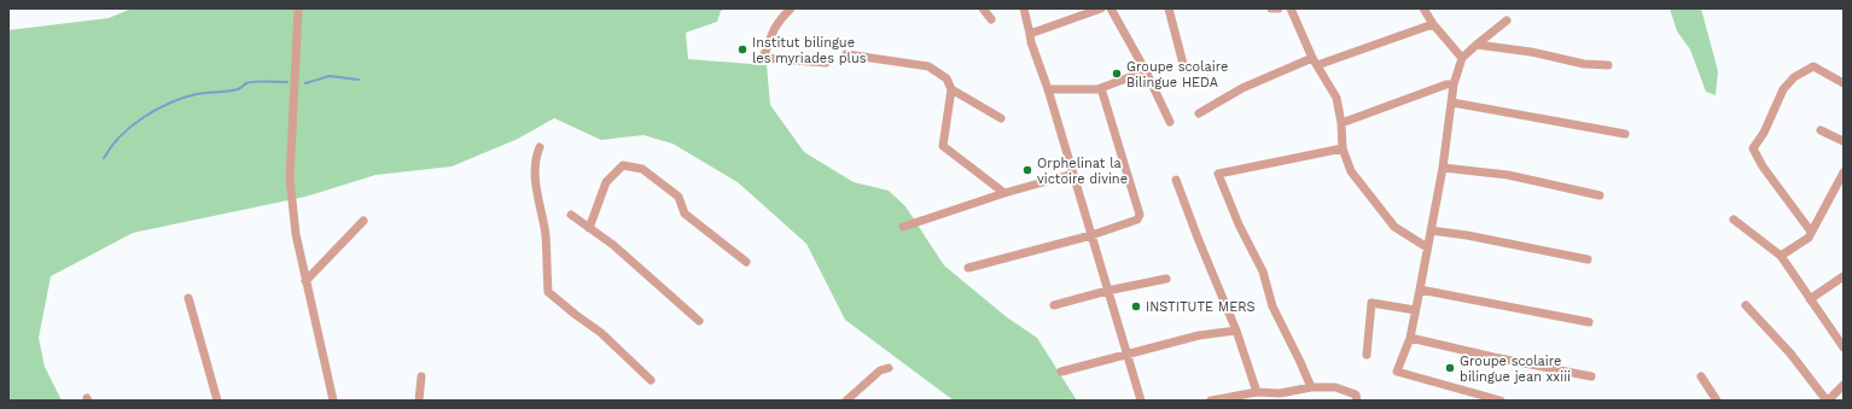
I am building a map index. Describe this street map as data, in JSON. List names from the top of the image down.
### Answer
{
  "places": [
    "Institut bilingue les myriades plus",
    "Groupe scolaire Bilingue HEDA",
    "Orphelinat la victoire divine",
    "INSTITUTE MERS",
    "Groupe scolaire bilingue jean xxiii"
  ]
}
